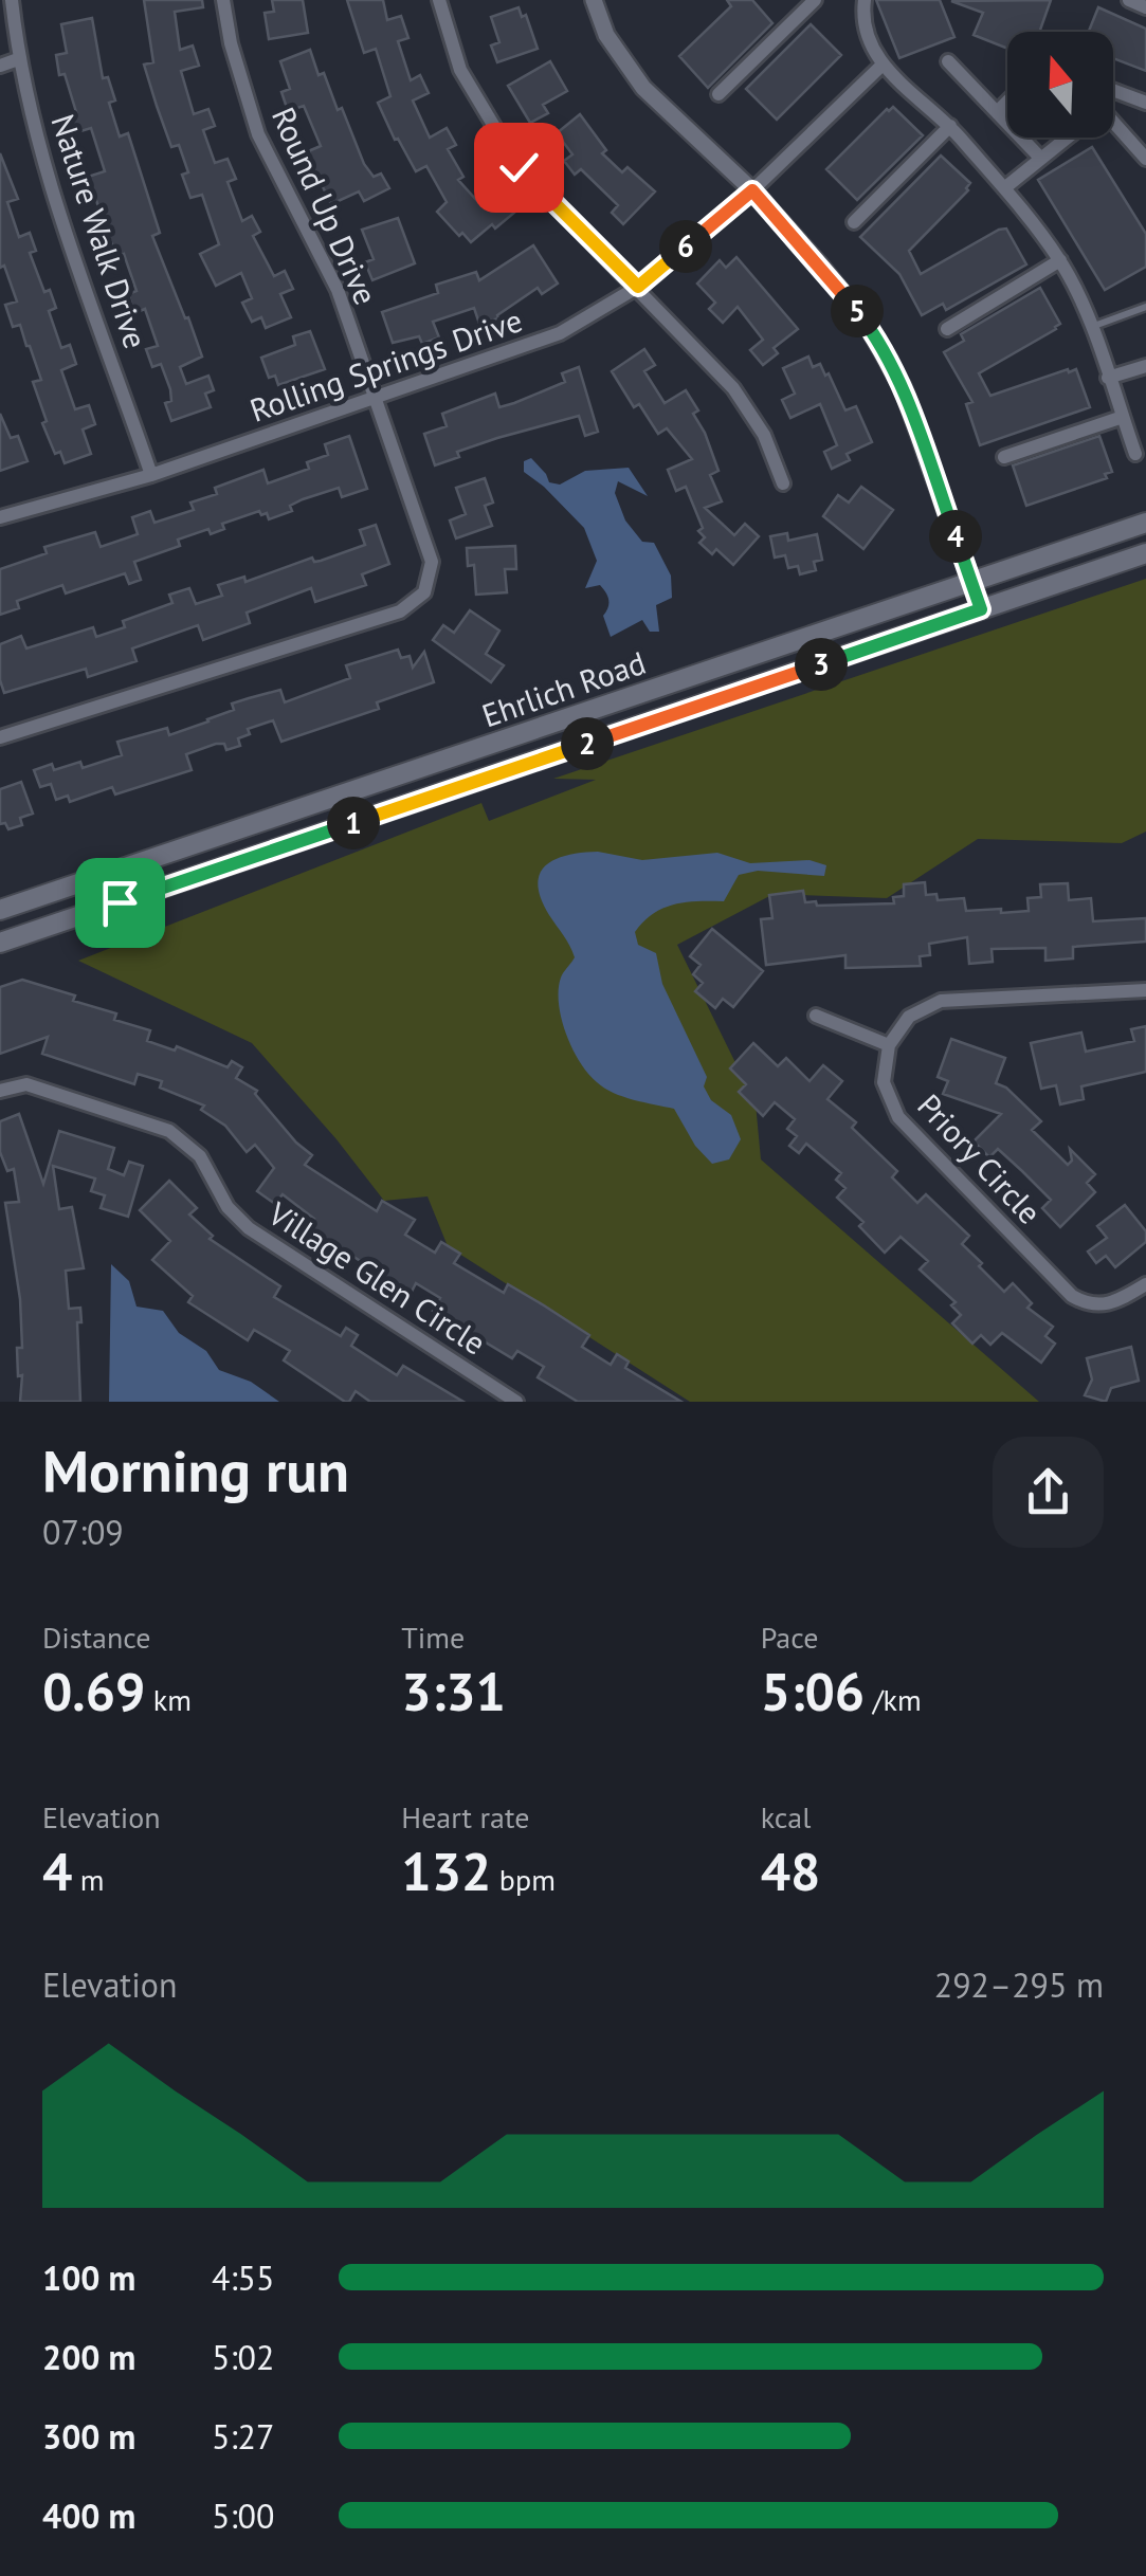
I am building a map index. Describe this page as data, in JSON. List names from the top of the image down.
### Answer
{
  "streets": {
    "main road": ["Ehrlich Road"],
    "street": [
      "Round Up Drive",
      "Nature Walk Drive",
      "Rolling Springs Drive",
      "Priory Circle",
      "Village Glen Circle"
    ]
  },
  "crossings": [
    ["Round Up Drive", "Rolling Springs Drive"],
    ["Nature Walk Drive", "Rolling Springs Drive"]
  ],
  "north": "top",
  "page": {
    "pins": [
      "6",
      "5",
      "4",
      "3",
      "2",
      "1"
    ],
    "heading": ["Morning run", "07:09"],
    "stats": [
      ["Distance", "0.69 km"],
      ["Time", "3:31"],
      ["Pace", "5:06 /km"],
      ["Elevation", "4 m"],
      ["Heart rate", "132 bpm"],
      ["kcal", "48"]
    ],
    "chart": ["Elevation", "292–295 m"],
    "list": [
      {
        "name": "100 m",
        "note": "4:55"
      },
      {
        "name": "200 m",
        "note": "5:02"
      },
      {
        "name": "300 m",
        "note": "5:27"
      },
      {
        "name": "400 m",
        "note": "5:00"
      }
    ]
  }
}
